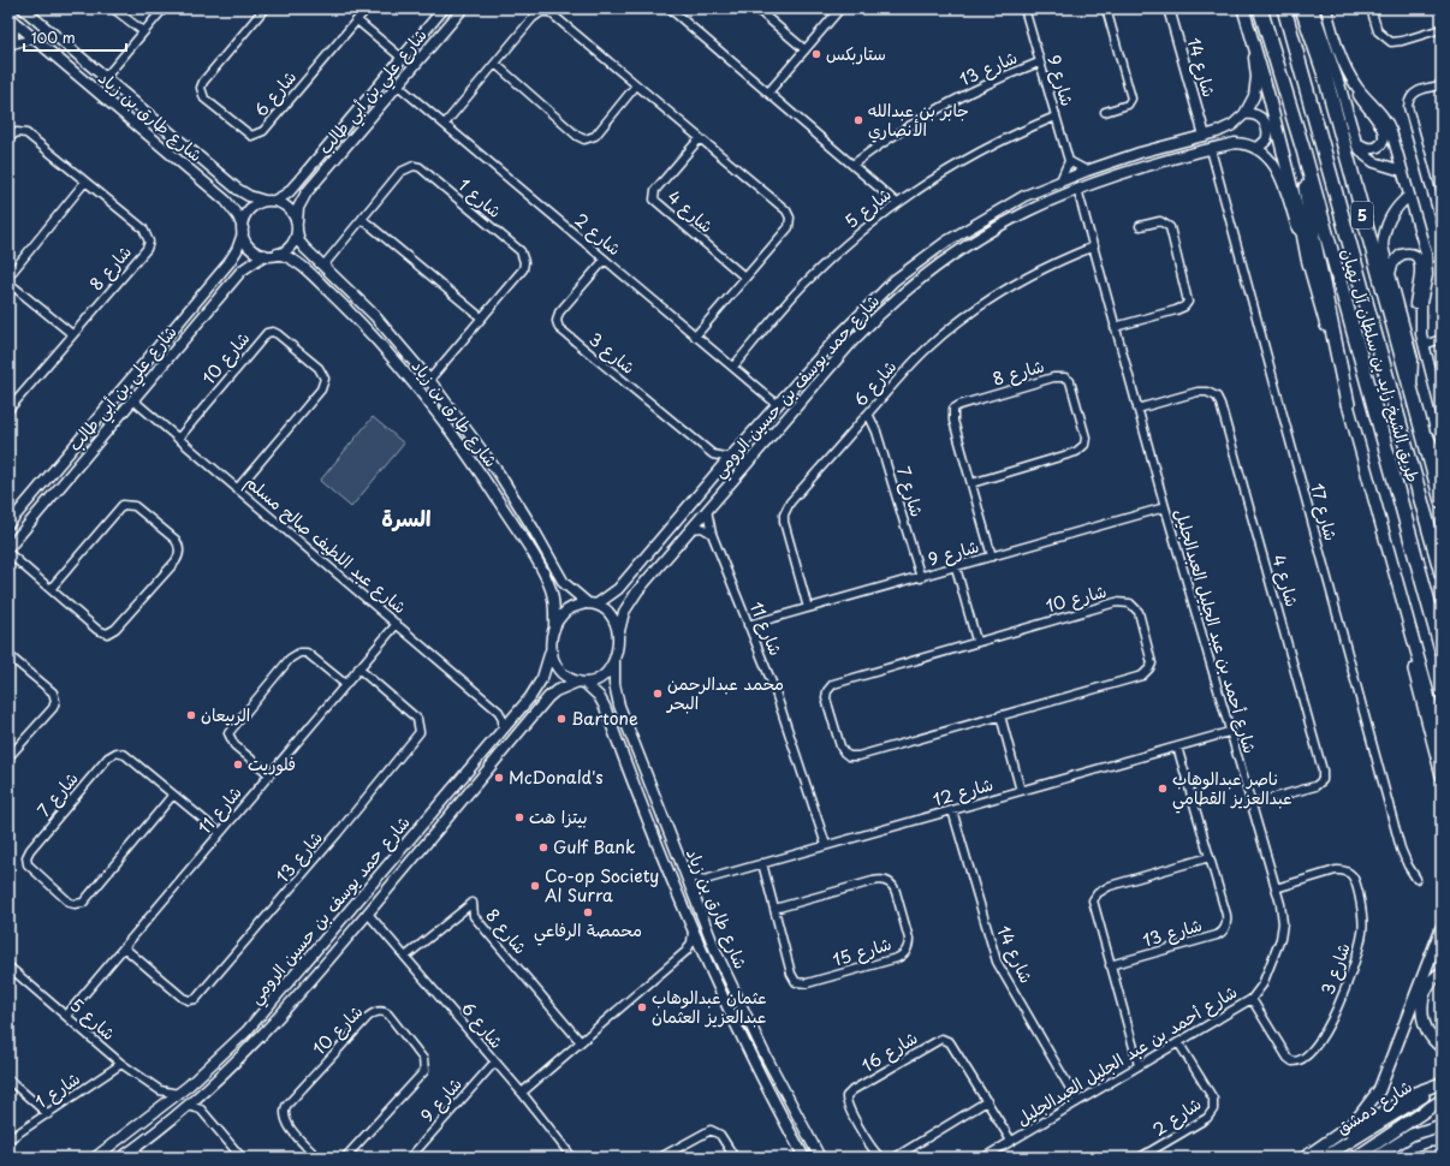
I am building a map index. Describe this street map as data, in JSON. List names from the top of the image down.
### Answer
{
  "streets": {
    "highway": ["5", "طريق الشيخ زايد بن سلطان آل نهيان"],
    "main road": ["شارع دمشق"],
    "street": [
      "شارع 14",
      "شارع 13",
      "شارع 9",
      "شارع علي بن أبي طالب",
      "شارع 6",
      "شارع طارق بن زياد",
      "شارع 1",
      "شارع 5",
      "شارع 4",
      "شارع 2",
      "شارع 8",
      "شارع 3",
      "شارع 10",
      "شارع حمد يوسف بن حسين الرومي",
      "شارع 7",
      "شارع 17",
      "شارع عبد اللطيف صالح مسلم",
      "شارع 11",
      "شارع أحمد بن عبد الجليل العبدالجليل",
      "شارع 12",
      "شارع 15",
      "شارع 16"
    ]
  },
  "crossings": [
    ["شارع 14", "شارع حمد يوسف بن حسين الرومي"],
    ["شارع 14", "شارع أحمد بن عبد الجليل العبدالجليل"],
    ["شارع 14", "شارع 12"],
    ["شارع 13", "شارع 9"],
    ["شارع 13", "شارع 11"],
    ["شارع 13", "شارع 12"],
    ["شارع 9", "شارع 6"],
    ["شارع 9", "شارع 5"],
    ["شارع 9", "شارع 8"],
    ["شارع 9", "شارع 7"],
    ["شارع 9", "شارع 11"],
    ["شارع 9", "شارع أحمد بن عبد الجليل العبدالجليل"],
    ["شارع علي بن أبي طالب", "شارع طارق بن زياد"],
    ["شارع علي بن أبي طالب", "شارع 2"],
    ["شارع علي بن أبي طالب", "شارع عبد اللطيف صالح مسلم"],
    ["شارع 6", "شارع 8"],
    ["شارع 6", "شارع حمد يوسف بن حسين الرومي"],
    ["شارع 6", "شارع 7"],
    ["شارع 6", "شارع أحمد بن عبد الجليل العبدالجليل"],
    ["شارع طارق بن زياد", "شارع 1"],
    ["شارع طارق بن زياد", "شارع حمد يوسف بن حسين الرومي"],
    ["شارع 1", "شارع 5"],
    ["شارع 5", "شارع 2"],
    ["شارع 5", "شارع حمد يوسف بن حسين الرومي"],
    ["شارع 5", "شارع 11"],
    ["شارع 4", "شارع أحمد بن عبد الجليل العبدالجليل"],
    ["شارع 2", "شارع 3"],
    ["شارع 2", "شارع حمد يوسف بن حسين الرومي"],
    ["شارع 2", "شارع أحمد بن عبد الجليل العبدالجليل"],
    ["شارع 3", "شارع حمد يوسف بن حسين الرومي"],
    ["شارع 3", "شارع أحمد بن عبد الجليل العبدالجليل"],
    ["شارع 10", "شارع عبد اللطيف صالح مسلم"],
    ["شارع حمد يوسف بن حسين الرومي", "شارع 17"],
    ["شارع حمد يوسف بن حسين الرومي", "شارع 11"],
    ["شارع حمد يوسف بن حسين الرومي", "شارع أحمد بن عبد الجليل العبدالجليل"],
    ["شارع 7", "شارع 11"],
    ["شارع عبد اللطيف صالح مسلم", "شارع 11"],
    ["شارع 11", "شارع 12"],
    ["شارع أحمد بن عبد الجليل العبدالجليل", "شارع 12"],
    ["شارع أحمد بن عبد الجليل العبدالجليل", "شارع 16"],
    ["شارع 12", "شارع 15"]
  ],
  "districts": ["السرة"],
  "places": [
    "ستاربكس",
    "جابر بن عبدالله الأنصاري",
    "محمد عبدالرحمن البحر",
    "الربيعان",
    "Bartone",
    "فلوريت",
    "McDonald's",
    "ناصر عبدالوهاب عبدالعزيز القطامي",
    "بيتزا هت",
    "Gulf Bank",
    "Co-op Society Al Surra",
    "محمصة الرفاعي",
    "عثمان عبدالوهاب عبدالعزيز العثمان"
  ],
  "scale_bar": "100 m"
}
